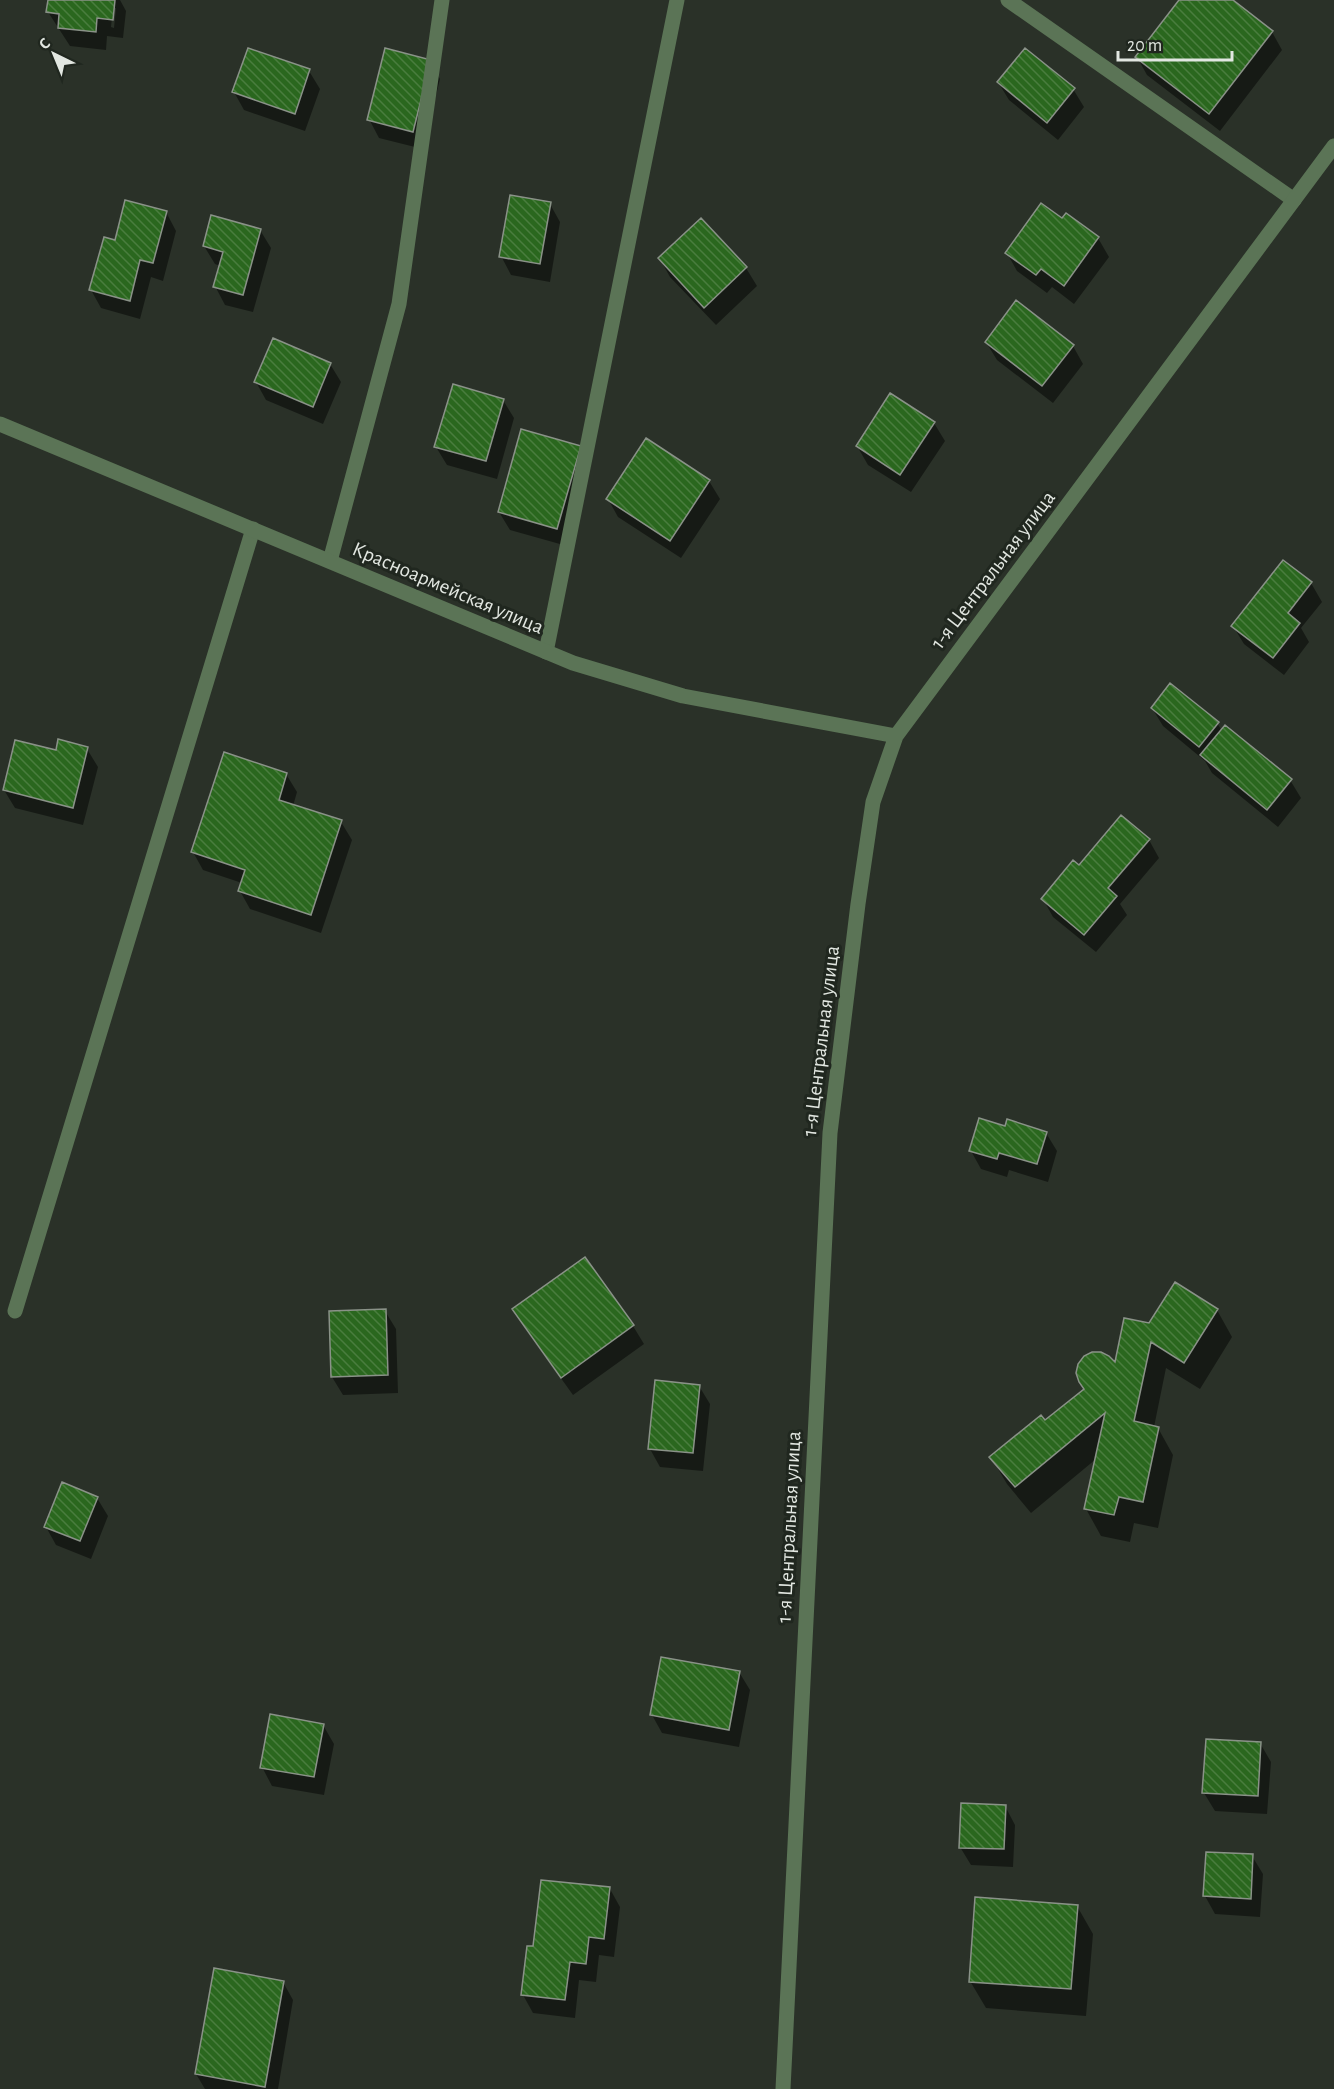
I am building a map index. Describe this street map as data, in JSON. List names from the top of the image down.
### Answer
{
  "streets": {
    "street": ["1-я Центральная улица", "Красноармейская улица"]
  },
  "crossings": [
    ["1-я Центральная улица", "Красноармейская улица"]
  ],
  "scale_bar": "20 m",
  "north": "top left"
}
